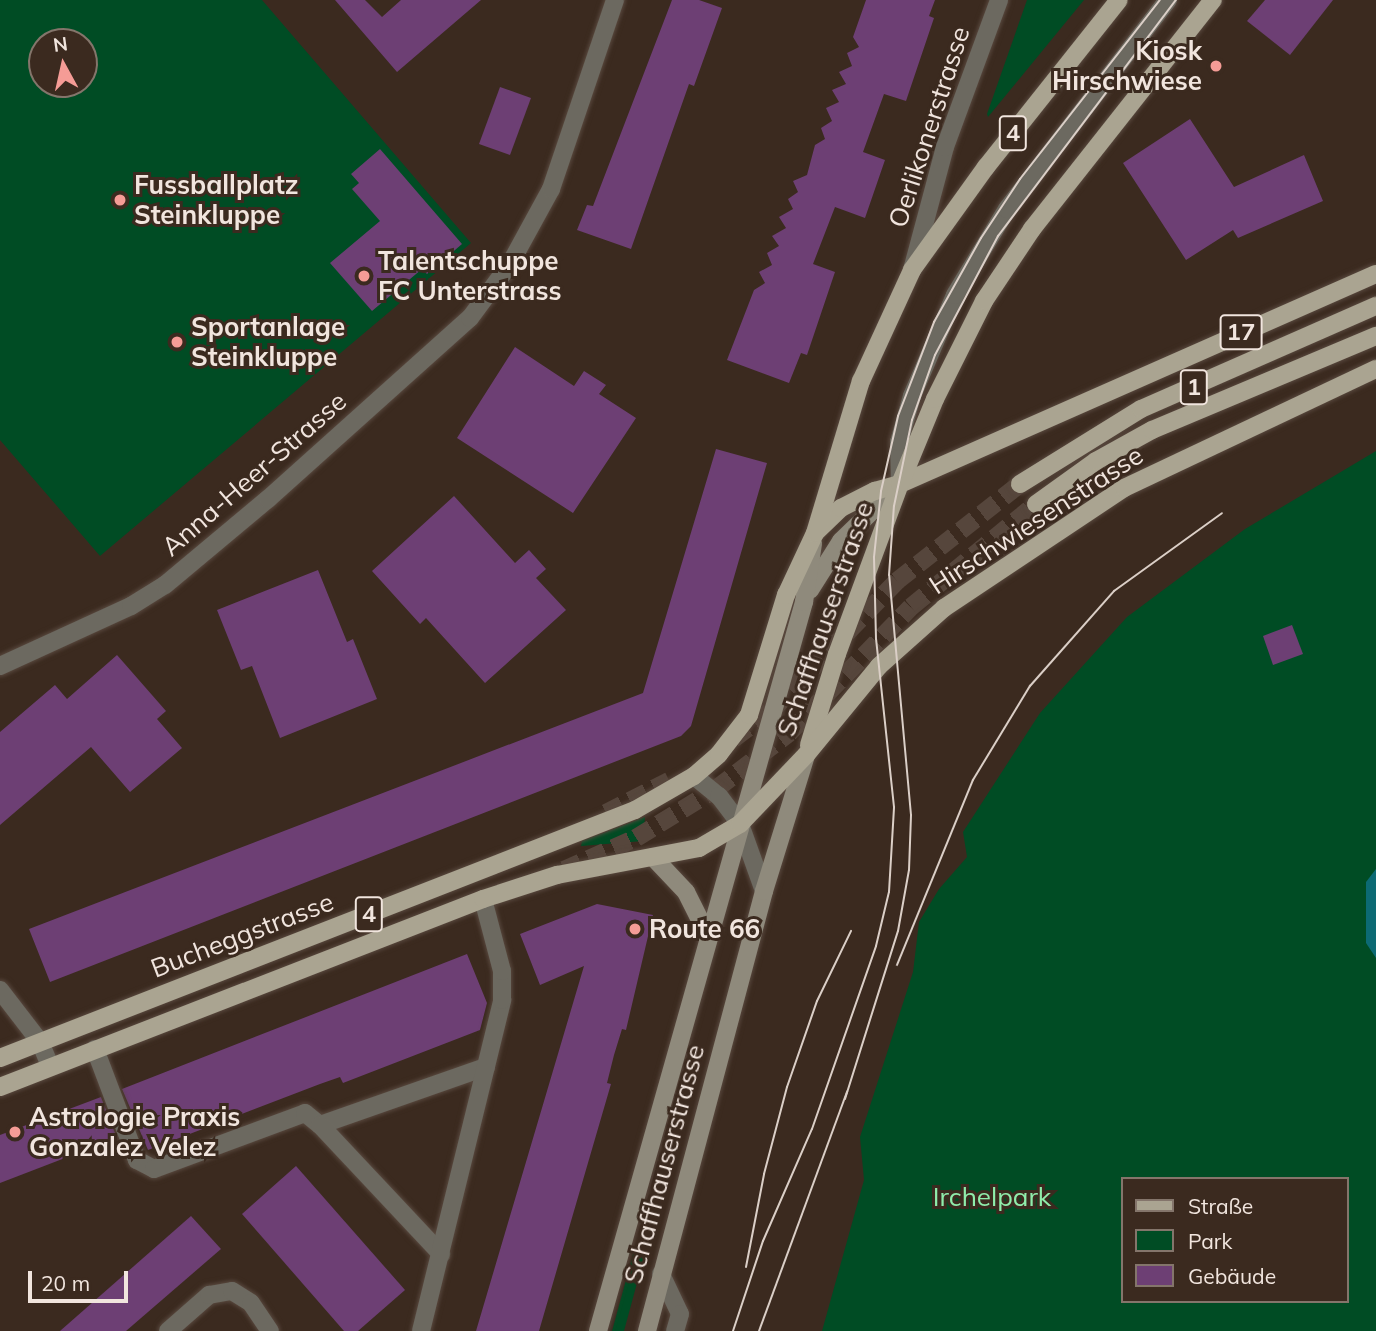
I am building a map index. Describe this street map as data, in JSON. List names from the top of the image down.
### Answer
{
  "streets": {
    "main road": [
      "4",
      "17",
      "1",
      "Hirschwiesenstrasse",
      "Schaffhauserstrasse",
      "Bucheggstrasse"
    ],
    "street": ["Oerlikonerstrasse", "Anna-Heer-Strasse"]
  },
  "crossings": [
    ["Oerlikonerstrasse", "Schaffhauserstrasse"],
    ["17", "Schaffhauserstrasse"],
    ["Hirschwiesenstrasse", "Schaffhauserstrasse"],
    ["Hirschwiesenstrasse", "Bucheggstrasse"],
    ["Schaffhauserstrasse", "Bucheggstrasse"]
  ],
  "parks": ["Irchelpark"],
  "places": [
    "Kiosk Hirschwiese",
    "Fussballplatz Steinkluppe",
    "Talentschuppe FC Unterstrass",
    "Sportanlage Steinkluppe",
    "Route 66",
    "Astrologie Praxis Gonzalez Velez"
  ],
  "legend": ["Straße", "Park", "Gebäude"],
  "scale_bar": "20 m",
  "north": "top"
}
